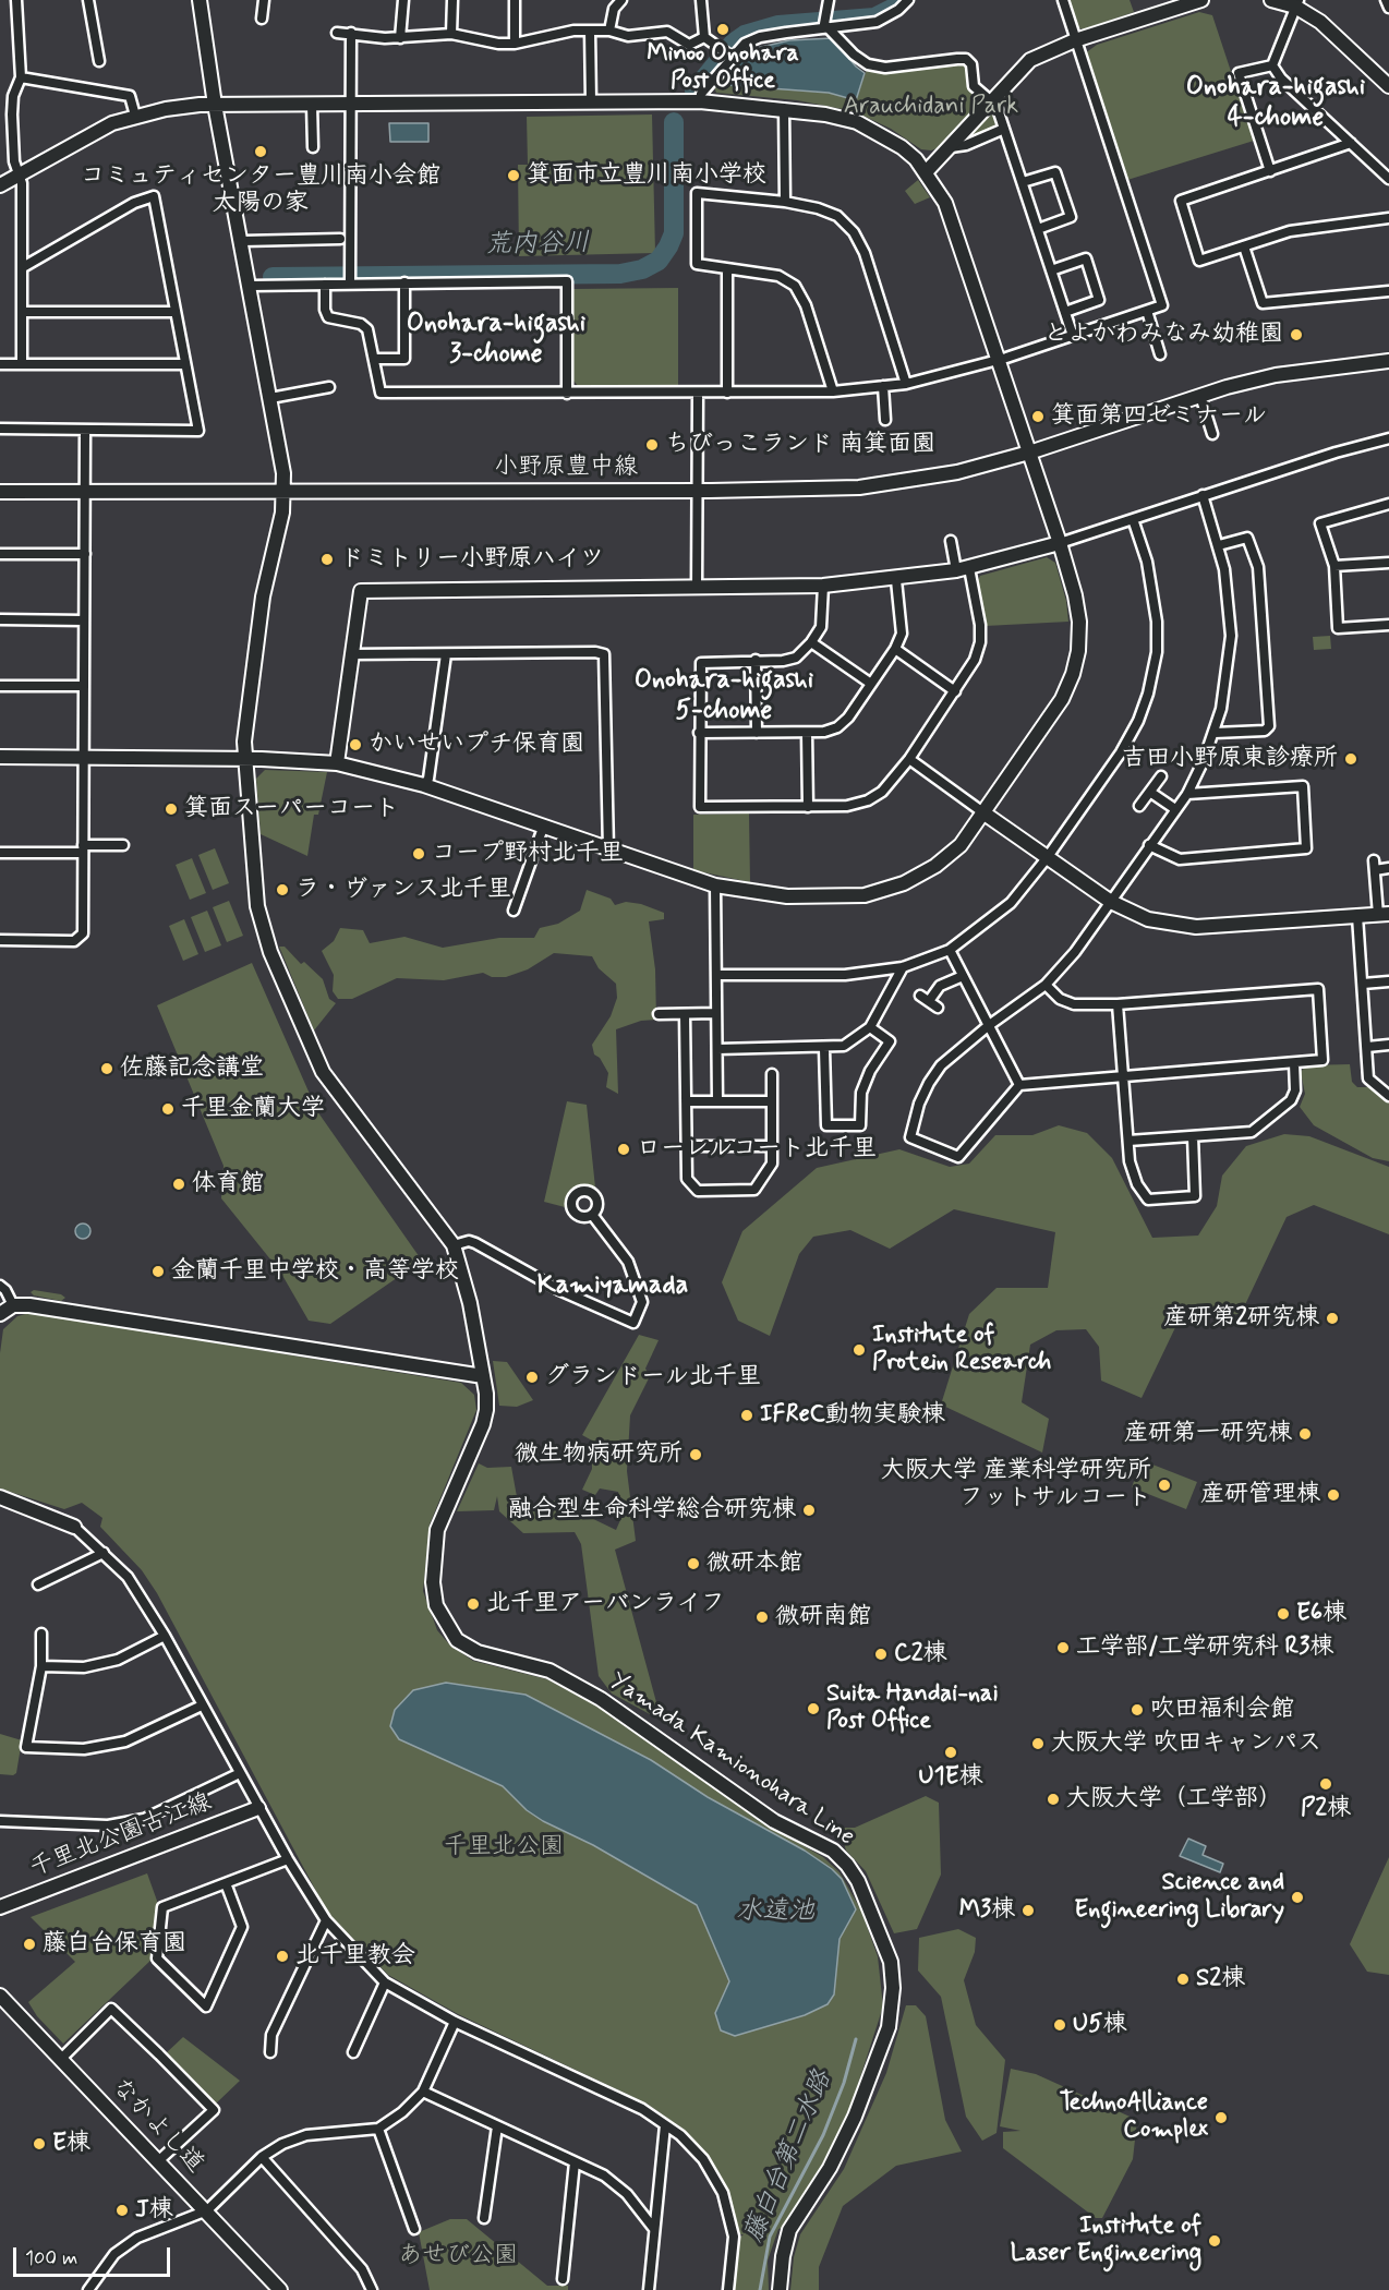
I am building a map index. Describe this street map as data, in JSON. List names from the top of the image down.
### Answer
{
  "streets": {
    "street": [
      "小野原豊中線",
      "Yamada Kamionohara Line",
      "千里北公園古江線",
      "なかよし道"
    ]
  },
  "crossings": [
    ["小野原豊中線", "Yamada Kamionohara Line"]
  ],
  "districts": [
    "Onohara-higashi 4-chome",
    "Onohara-higashi 3-chome",
    "Onohara-higashi 5-chome",
    "Kamiyamada"
  ],
  "water": ["荒内谷川", "水遠池", "藤白台第二水路"],
  "parks": ["Arauchidani Park", "千里北公園", "あせび公園"],
  "places": [
    "Minoo Onohara Post Office",
    "コミュティセンター豊川南小会館 太陽の家",
    "箕面市立豊川南小学校",
    "とよかわみなみ幼稚園",
    "箕面第四ゼミナール",
    "ちびっこランド 南箕面園",
    "ドミトリー小野原ハイツ",
    "かいせいプチ保育園",
    "吉田小野原東診療所",
    "箕面スーパーコート",
    "コープ野村北千里",
    "ラ・ヴァンス北千里",
    "佐藤記念講堂",
    "千里金蘭大学",
    "ローレルコート北千里",
    "体育館",
    "金蘭千里中学校・高等学校",
    "産研第2研究棟",
    "Institute of Protein Research",
    "グランドール北千里",
    "IFReC動物実験棟",
    "産研第一研究棟",
    "微生物病研究所",
    "大阪大学 産業科学研究所 フットサルコート",
    "産研管理棟",
    "融合型生命科学総合研究棟",
    "微研本館",
    "北千里アーバンライフ",
    "E6棟",
    "微研南館",
    "工学部/工学研究科 R3棟",
    "C2棟",
    "Suita Handai-nai Post Office",
    "吹田福利会館",
    "大阪大学 吹田キャンパス",
    "U1E棟",
    "P2棟",
    "大阪大学（工学部）",
    "Science and Engineering Library",
    "M3棟",
    "藤白台保育園",
    "北千里教会",
    "S2棟",
    "U5棟",
    "TechnoAlliance Complex",
    "E棟",
    "J棟",
    "Institute of Laser Engineering"
  ],
  "scale_bar": "100 m"
}
